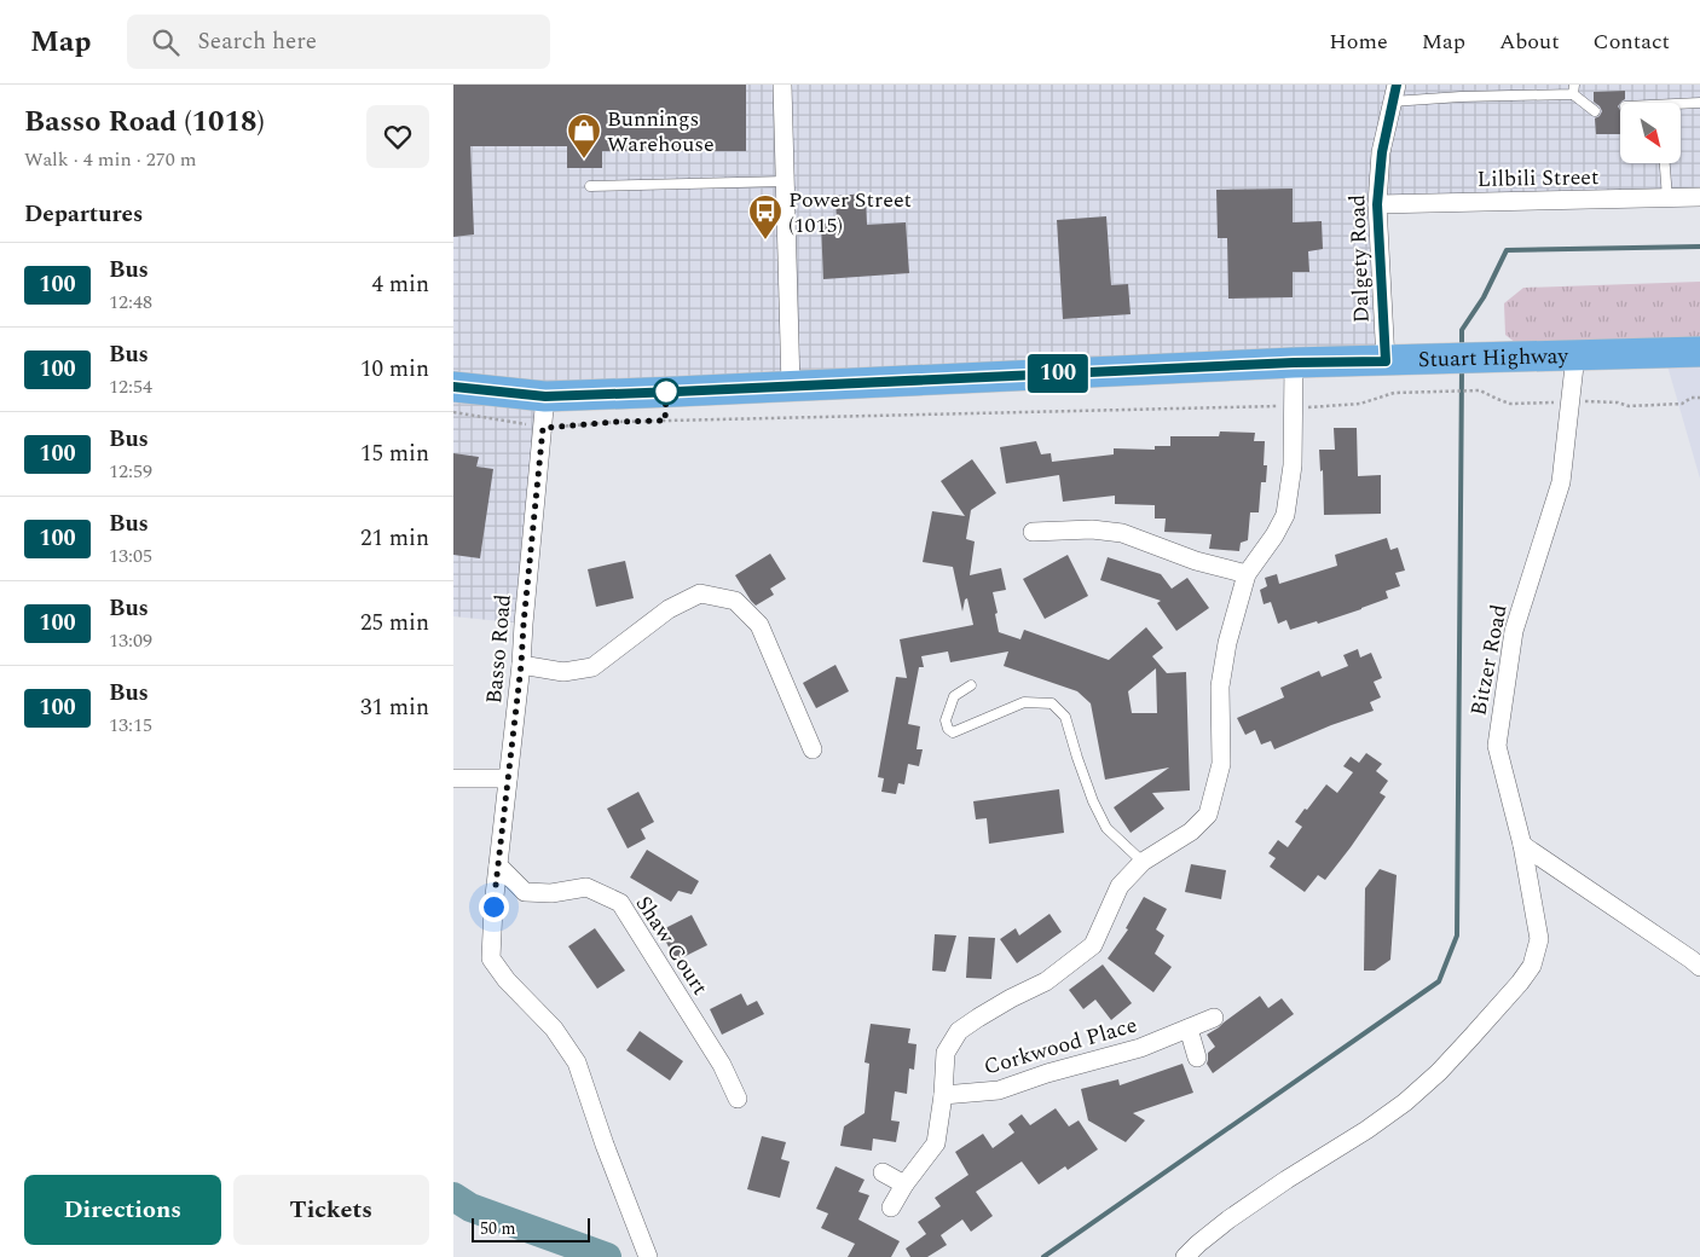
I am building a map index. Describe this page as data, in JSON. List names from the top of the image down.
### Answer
{
  "streets": {
    "highway": ["Stuart Highway"],
    "street": [
      "Lilbili Street",
      "Dalgety Road",
      "Basso Road",
      "Bitzer Road",
      "Shaw Court",
      "Corkwood Place"
    ]
  },
  "crossings": [
    ["Lilbili Street", "Dalgety Road"],
    ["Dalgety Road", "Stuart Highway"],
    ["Stuart Highway", "Basso Road"],
    ["Stuart Highway", "Bitzer Road"],
    ["Basso Road", "Shaw Court"]
  ],
  "places": {
    "shop": ["Bunnings Warehouse"],
    "bus stop": ["Power Street (1015)"]
  },
  "lines": ["bus line 100"],
  "scale_bar": "50 m",
  "north": "bottom right",
  "page": {
    "header": "Map",
    "search": "Search here",
    "nav": [
      "Home",
      "Map",
      "About",
      "Contact"
    ],
    "heading": [
      ["Basso Road (1018)", "Walk · 4 min · 270 m"],
      "Departures"
    ],
    "on_map": "100",
    "list": [
      {
        "mark": "100",
        "name": "Bus",
        "note": "12:48",
        "value": "4 min"
      },
      {
        "mark": "100",
        "name": "Bus",
        "note": "12:54",
        "value": "10 min"
      },
      {
        "mark": "100",
        "name": "Bus",
        "note": "12:59",
        "value": "15 min"
      },
      {
        "mark": "100",
        "name": "Bus",
        "note": "13:05",
        "value": "21 min"
      },
      {
        "mark": "100",
        "name": "Bus",
        "note": "13:09",
        "value": "25 min"
      },
      {
        "mark": "100",
        "name": "Bus",
        "note": "13:15",
        "value": "31 min"
      }
    ],
    "buttons": ["Directions", "Tickets"],
    "scale": "50 m"
  }
}
